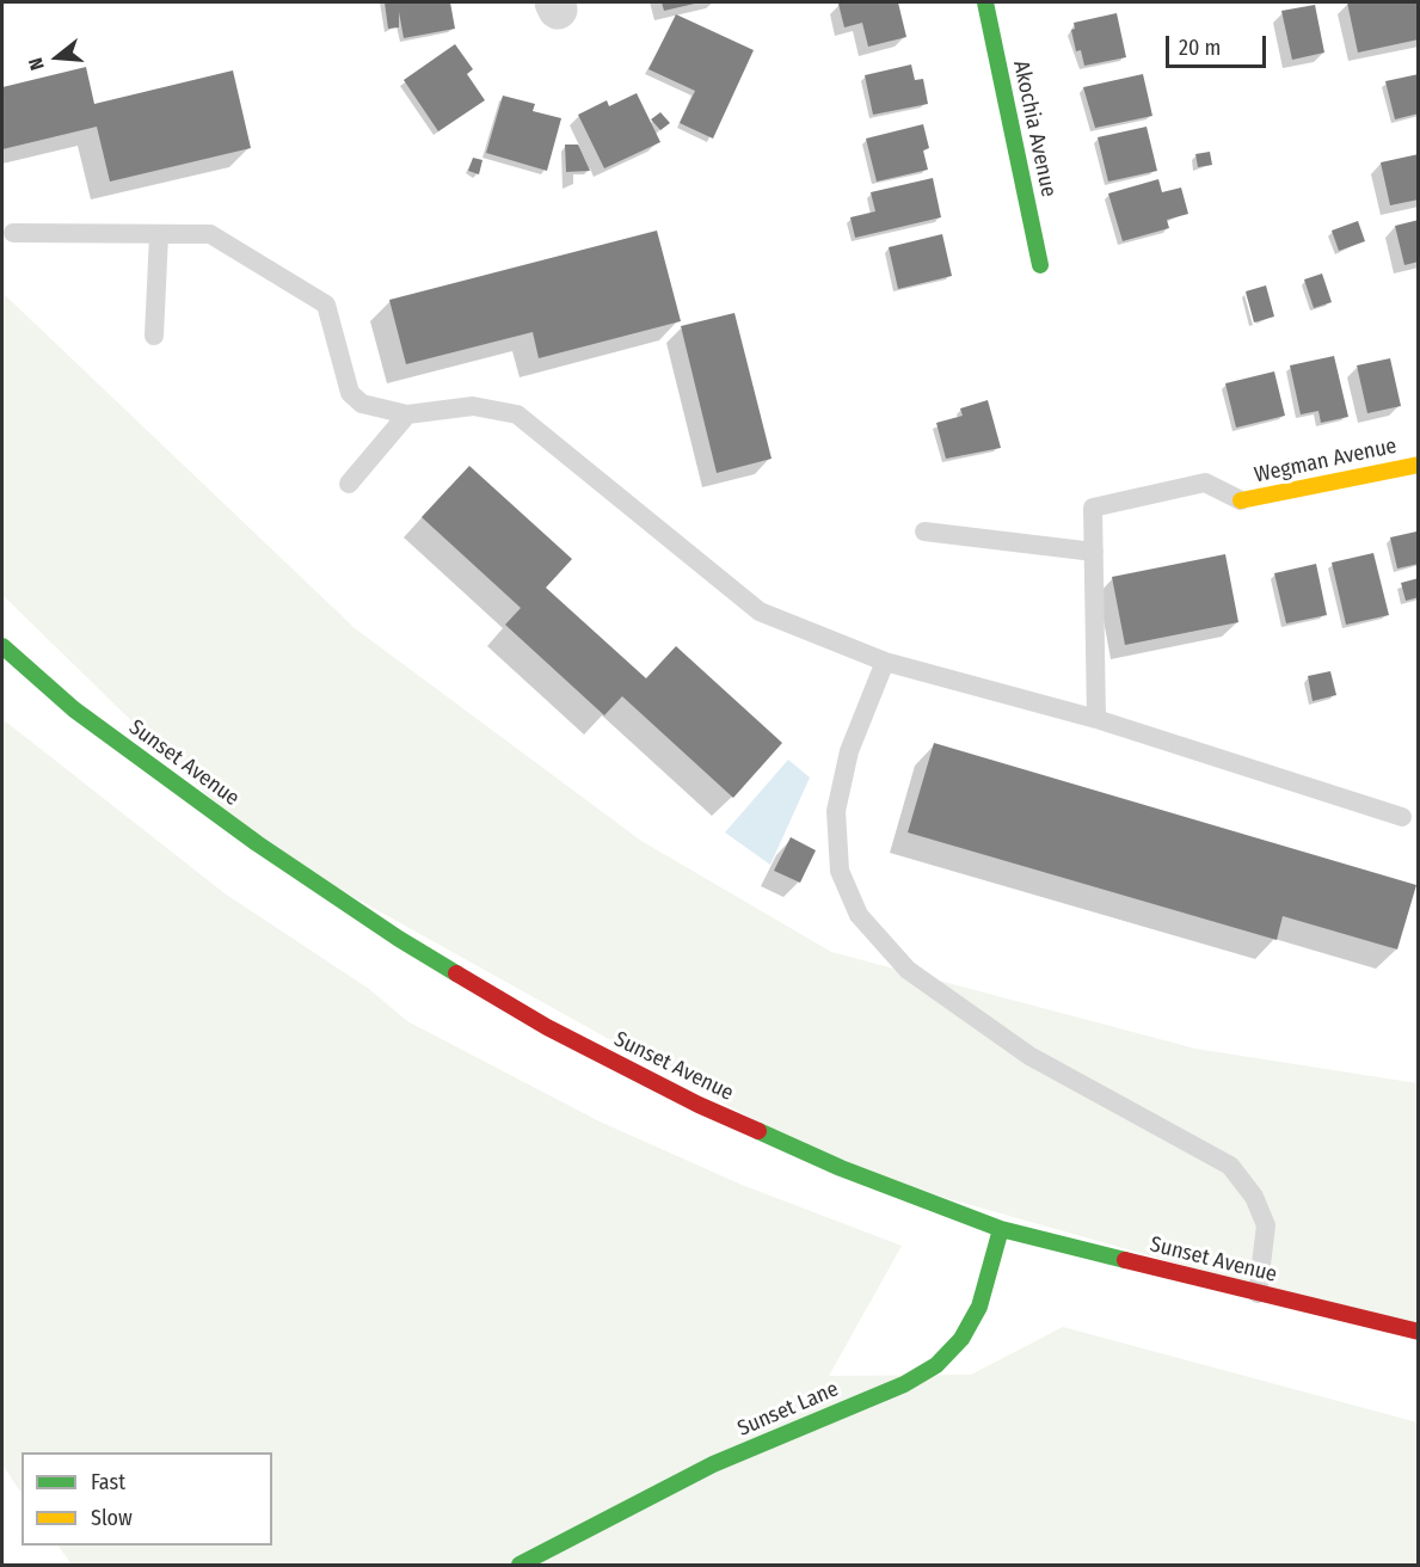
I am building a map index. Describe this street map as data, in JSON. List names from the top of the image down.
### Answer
{
  "streets": {
    "street": [
      "Akochia Avenue",
      "Wegman Avenue",
      "Sunset Avenue",
      "Sunset Lane"
    ]
  },
  "crossings": [
    ["Sunset Avenue", "Sunset Lane"]
  ],
  "legend": ["Fast", "Slow"],
  "scale_bar": "20 m",
  "north": "left"
}
